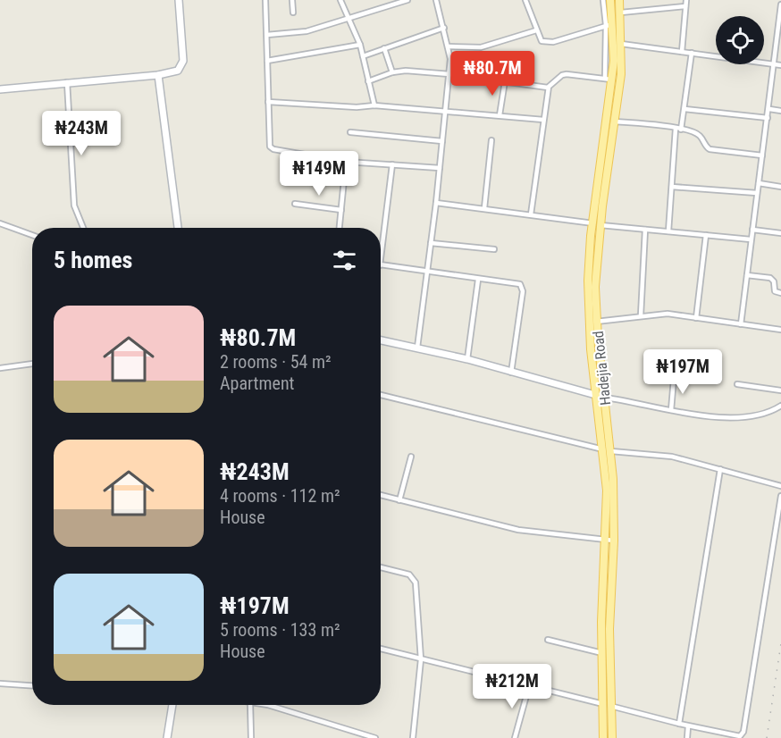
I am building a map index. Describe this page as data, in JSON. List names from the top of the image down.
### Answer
{
  "streets": {
    "main road": ["Hadejia Road"]
  },
  "page": {
    "price": [
      "₦80.7M",
      "₦243M",
      "₦149M",
      "₦197M",
      "₦212M"
    ],
    "heading": "5 homes",
    "list": [
      {
        "name": "₦80.7M",
        "note": "2 rooms · 54 m² · Apartment"
      },
      {
        "name": "₦243M",
        "note": "4 rooms · 112 m² · House"
      },
      {
        "name": "₦197M",
        "note": "5 rooms · 133 m² · House"
      }
    ]
  }
}
